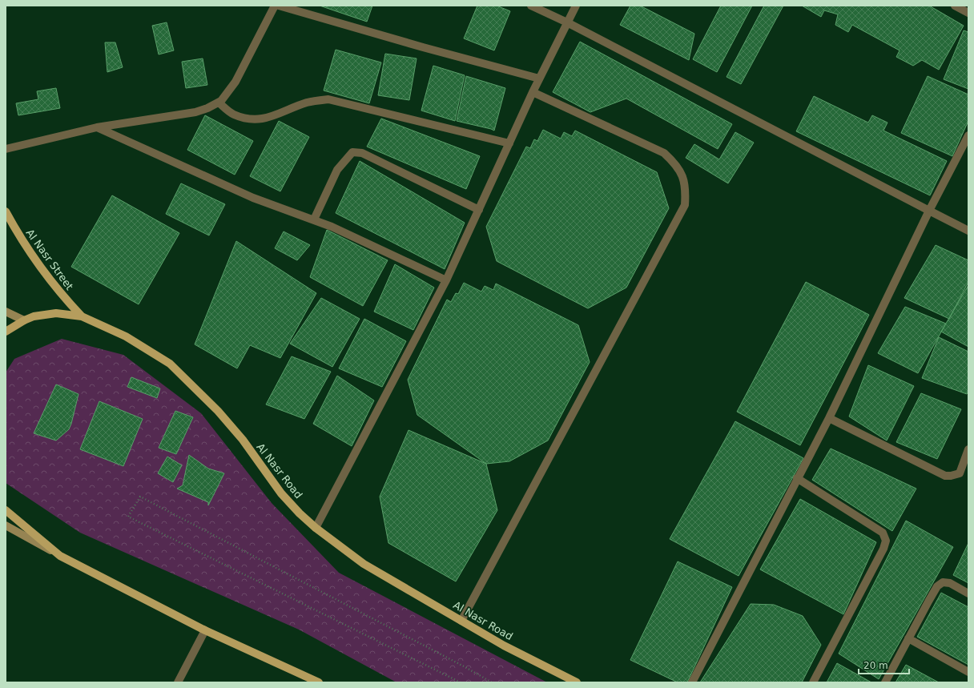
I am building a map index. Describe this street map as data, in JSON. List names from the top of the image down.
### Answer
{
  "streets": {
    "main road": ["Al Nasr Street", "Al Nasr Road"]
  },
  "crossings": [
    ["Al Nasr Street", "Al Nasr Road"]
  ],
  "scale_bar": "20 m"
}
